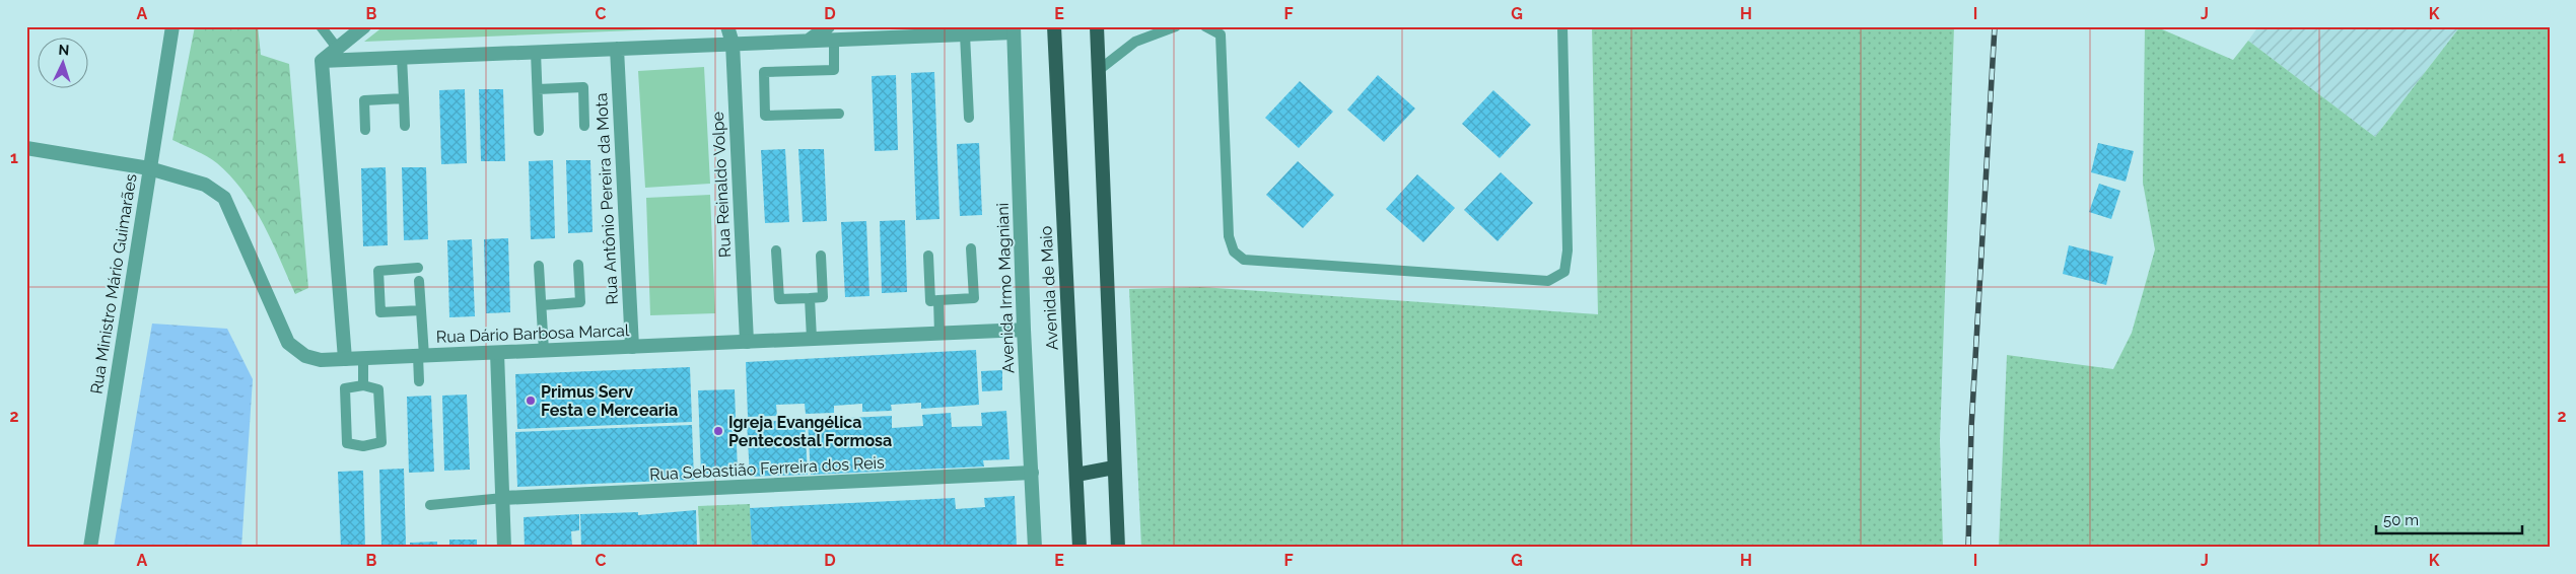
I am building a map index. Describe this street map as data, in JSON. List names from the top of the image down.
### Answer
{
  "streets": {
    "main road": ["Avenida de Maio"],
    "street": [
      "Rua Reinaldo Volpe",
      "Rua Antônio Pereira da Mota",
      "Rua Ministro Mário Guimarães",
      "Avenida Irmo Magniani",
      "Rua Dário Barbosa Marcal",
      "Rua Sebastião Ferreira dos Reis"
    ]
  },
  "crossings": [
    ["Rua Reinaldo Volpe", "Rua Dário Barbosa Marcal"],
    ["Rua Antônio Pereira da Mota", "Rua Dário Barbosa Marcal"],
    ["Rua Ministro Mário Guimarães", "Rua Dário Barbosa Marcal"],
    ["Avenida Irmo Magniani", "Rua Dário Barbosa Marcal"],
    ["Avenida Irmo Magniani", "Rua Sebastião Ferreira dos Reis"]
  ],
  "places": ["Primus Serv Festa e Mercearia", "Igreja Evangélica Pentecostal Formosa"],
  "scale_bar": "50 m",
  "north": "top",
  "grid": {
    "columns": [
      "A",
      "B",
      "C",
      "D",
      "E",
      "F",
      "G",
      "H",
      "I",
      "J",
      "K"
    ],
    "rows": ["1", "2"]
  }
}
